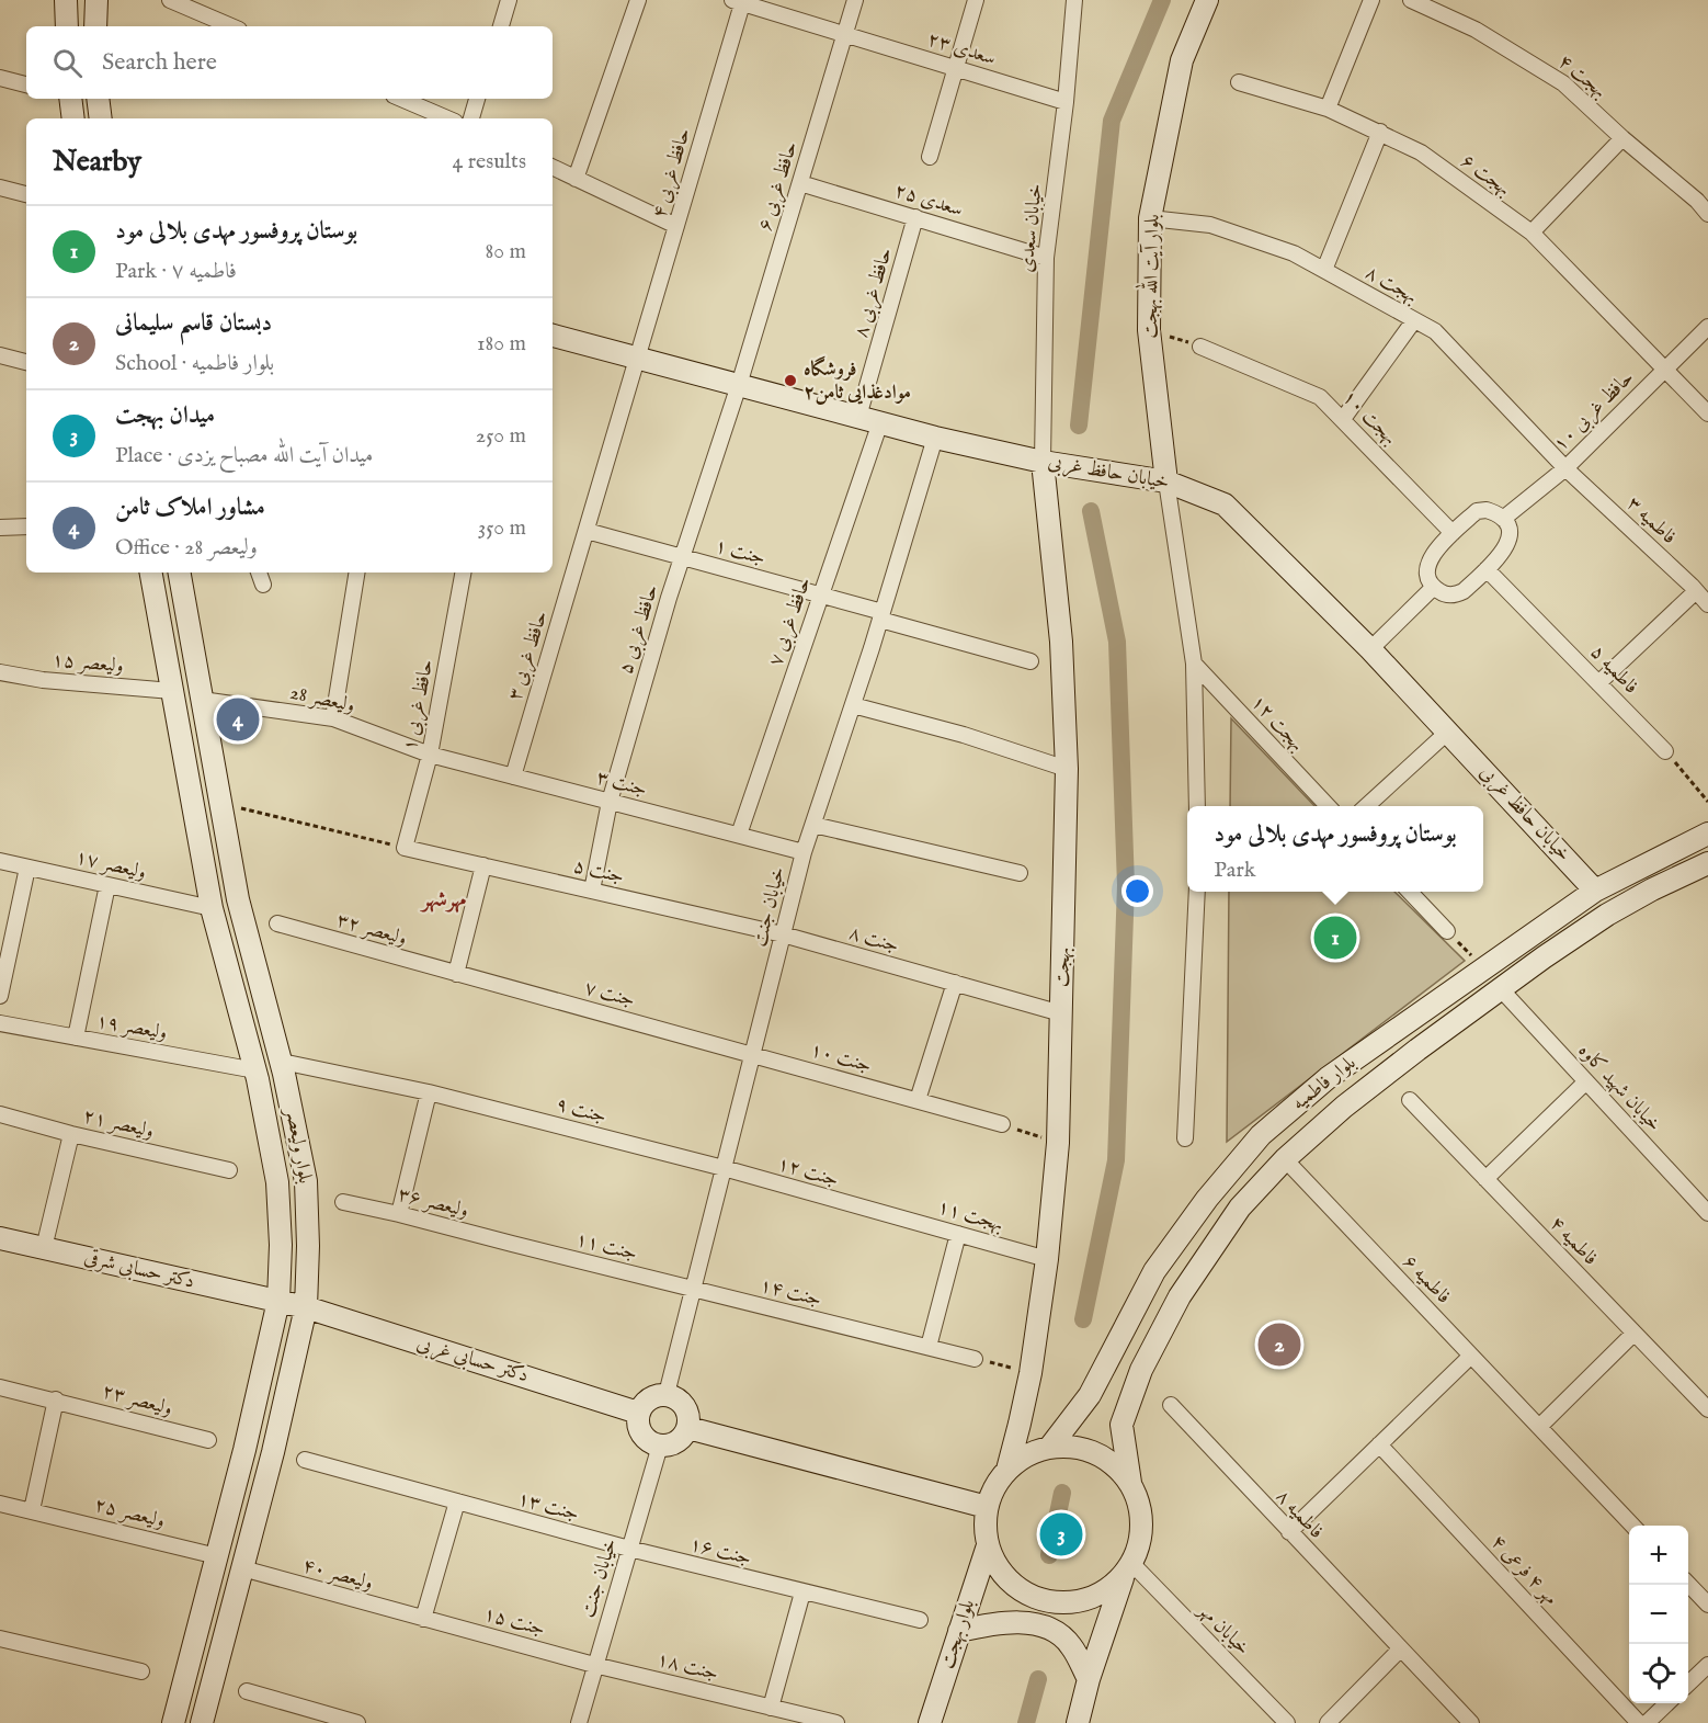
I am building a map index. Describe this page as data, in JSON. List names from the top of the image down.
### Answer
{
  "streets": {
    "main road": [
      "بلوار آیت الله بهجت",
      "خیابان حافظ غربی",
      "بهجت",
      "بلوار فاطمیه",
      "بلوار ولیعصر",
      "دکتر حسابی شرقی",
      "دکتر حسابی غربی",
      "بلوار بهجت"
    ],
    "street": [
      "سعدی ۲۳",
      "بهجت ۴",
      "حافظ غربی ۴",
      "بهجت ۶",
      "حافظ غربی ۶",
      "سعدی ۲۵",
      "خیابان سعدی",
      "بهجت ۸",
      "حافظ غربی ۸",
      "حافظ غربی ۱۰",
      "بهجت ۱۰",
      "فاطمیه ۳",
      "جنت ۱",
      "حافظ غربی ۷",
      "حافظ غربی ۵",
      "حافظ غربی ۳",
      "ولیعصر ۱۵",
      "فاطمیه ۵",
      "ولیعصر 28",
      "حافظ غربی ۱",
      "بهجت ۱۲",
      "جنت ۳",
      "ولیعصر ۱۷",
      "جنت ۵",
      "خیابان جنت",
      "ولیعصر ۳۲",
      "جنت ۸",
      "جنت ۷",
      "ولیعصر ۱۹",
      "جنت ۱۰",
      "خیابان شهید کاوه",
      "جنت ۹",
      "ولیعصر ۲۱",
      "جنت ۱۲",
      "ولیعصر ۳۶",
      "بهجت ۱۱",
      "فاطمیه ۴",
      "جنت ۱۱",
      "فاطمیه ۶",
      "جنت ۱۴",
      "ولیعصر ۲۳",
      "جنت ۱۳",
      "ولیعصر ۲۵",
      "فاطمیه ۸",
      "جنت ۱۶",
      "مهر ۴ فرعی ۴",
      "ولیعصر ۴۰",
      "جنت ۱۵",
      "خیابان مهر",
      "جنت ۱۸"
    ]
  },
  "crossings": [
    ["سعدی ۲۳", "حافظ غربی ۴"],
    ["سعدی ۲۳", "حافظ غربی ۶"],
    ["سعدی ۲۳", "خیابان سعدی"],
    ["حافظ غربی ۴", "خیابان حافظ غربی"],
    ["حافظ غربی ۴", "حافظ غربی ۳"],
    ["بهجت ۶", "حافظ غربی ۱۰"],
    ["حافظ غربی ۶", "سعدی ۲۵"],
    ["حافظ غربی ۶", "خیابان حافظ غربی"],
    ["حافظ غربی ۶", "حافظ غربی ۵"],
    ["سعدی ۲۵", "خیابان سعدی"],
    ["سعدی ۲۵", "حافظ غربی ۸"],
    ["خیابان سعدی", "خیابان حافظ غربی"],
    ["خیابان سعدی", "بهجت"],
    ["بلوار آیت الله بهجت", "بهجت ۸"],
    ["بلوار آیت الله بهجت", "خیابان حافظ غربی"],
    ["بهجت ۸", "حافظ غربی ۱۰"],
    ["بهجت ۸", "فاطمیه ۳"],
    ["حافظ غربی ۸", "خیابان حافظ غربی"],
    ["حافظ غربی ۸", "حافظ غربی ۷"],
    ["حافظ غربی ۱۰", "فاطمیه ۳"],
    ["خیابان حافظ غربی", "حافظ غربی ۷"],
    ["خیابان حافظ غربی", "حافظ غربی ۵"],
    ["خیابان حافظ غربی", "حافظ غربی ۳"],
    ["خیابان حافظ غربی", "خیابان جنت"],
    ["خیابان حافظ غربی", "بهجت"],
    ["خیابان حافظ غربی", "بلوار فاطمیه"],
    ["جنت ۱", "حافظ غربی ۷"],
    ["جنت ۱", "حافظ غربی ۵"],
    ["جنت ۱", "حافظ غربی ۳"],
    ["جنت ۱", "خیابان جنت"],
    ["حافظ غربی ۷", "جنت ۳"],
    ["حافظ غربی ۵", "جنت ۳"],
    ["حافظ غربی ۵", "جنت ۵"],
    ["حافظ غربی ۳", "جنت ۳"],
    ["ولیعصر ۱۵", "بلوار ولیعصر"],
    ["ولیعصر 28", "حافظ غربی ۱"],
    ["ولیعصر 28", "جنت ۳"],
    ["ولیعصر 28", "بلوار ولیعصر"],
    ["حافظ غربی ۱", "جنت ۳"],
    ["حافظ غربی ۱", "جنت ۵"],
    ["جنت ۳", "خیابان جنت"],
    ["ولیعصر ۱۷", "بلوار ولیعصر"],
    ["جنت ۵", "خیابان جنت"],
    ["جنت ۵", "جنت ۸"],
    ["خیابان جنت", "جنت ۸"],
    ["خیابان جنت", "جنت ۷"],
    ["خیابان جنت", "جنت ۱۰"],
    ["خیابان جنت", "جنت ۹"],
    ["خیابان جنت", "جنت ۱۲"],
    ["خیابان جنت", "جنت ۱۱"],
    ["خیابان جنت", "جنت ۱۴"],
    ["خیابان جنت", "دکتر حسابی غربی"],
    ["خیابان جنت", "جنت ۱۳"],
    ["خیابان جنت", "جنت ۱۶"],
    ["خیابان جنت", "جنت ۱۵"],
    ["خیابان جنت", "جنت ۱۸"],
    ["ولیعصر ۳۲", "جنت ۷"],
    ["جنت ۸", "بهجت"],
    ["بهجت", "بلوار فاطمیه"],
    ["بهجت", "بهجت ۱۱"],
    ["بهجت", "خیابان مهر"],
    ["بهجت", "بلوار بهجت"],
    ["جنت ۷", "جنت ۱۰"],
    ["ولیعصر ۱۹", "بلوار ولیعصر"],
    ["بلوار فاطمیه", "خیابان شهید کاوه"],
    ["بلوار فاطمیه", "فاطمیه ۶"],
    ["بلوار فاطمیه", "خیابان مهر"],
    ["بلوار فاطمیه", "بلوار بهجت"],
    ["جنت ۹", "بلوار ولیعصر"],
    ["جنت ۹", "جنت ۱۲"],
    ["بلوار ولیعصر", "دکتر حسابی شرقی"],
    ["بلوار ولیعصر", "دکتر حسابی غربی"],
    ["بلوار ولیعصر", "ولیعصر ۲۵"],
    ["بلوار ولیعصر", "ولیعصر ۴۰"],
    ["جنت ۱۲", "بهجت ۱۱"],
    ["ولیعصر ۳۶", "جنت ۱۱"],
    ["جنت ۱۱", "جنت ۱۴"],
    ["دکتر حسابی شرقی", "دکتر حسابی غربی"],
    ["جنت ۱۳", "جنت ۱۶"],
    ["ولیعصر ۴۰", "جنت ۱۵"],
    ["جنت ۱۵", "جنت ۱۸"],
    ["خیابان مهر", "بلوار بهجت"]
  ],
  "districts": ["مهرشهر"],
  "places": ["فروشگاه موادغذایی ثامن۲"],
  "page": {
    "search": "Search here",
    "heading": ["Nearby", "4 results"],
    "list": [
      {
        "mark": "1",
        "name": "بوستان پروفسور مهدی بلالی مود",
        "note": "Park · فاطمیه ۷",
        "value": "80 m"
      },
      {
        "mark": "2",
        "name": "دبستان قاسم سلیمانی",
        "note": "School · بلوار فاطمیه",
        "value": "180 m"
      },
      {
        "mark": "3",
        "name": "میدان بهجت",
        "note": "Place · میدان آیت الله مصباح یزدی",
        "value": "250 m"
      },
      {
        "mark": "4",
        "name": "مشاور املاک ثامن",
        "note": "Office · ولیعصر 28",
        "value": "350 m"
      }
    ],
    "pins": [
      "4",
      "1",
      "2",
      "3"
    ],
    "popup": ["بوستان پروفسور مهدی بلالی مود", "Park"],
    "map_buttons": ["+", "−"]
  }
}
